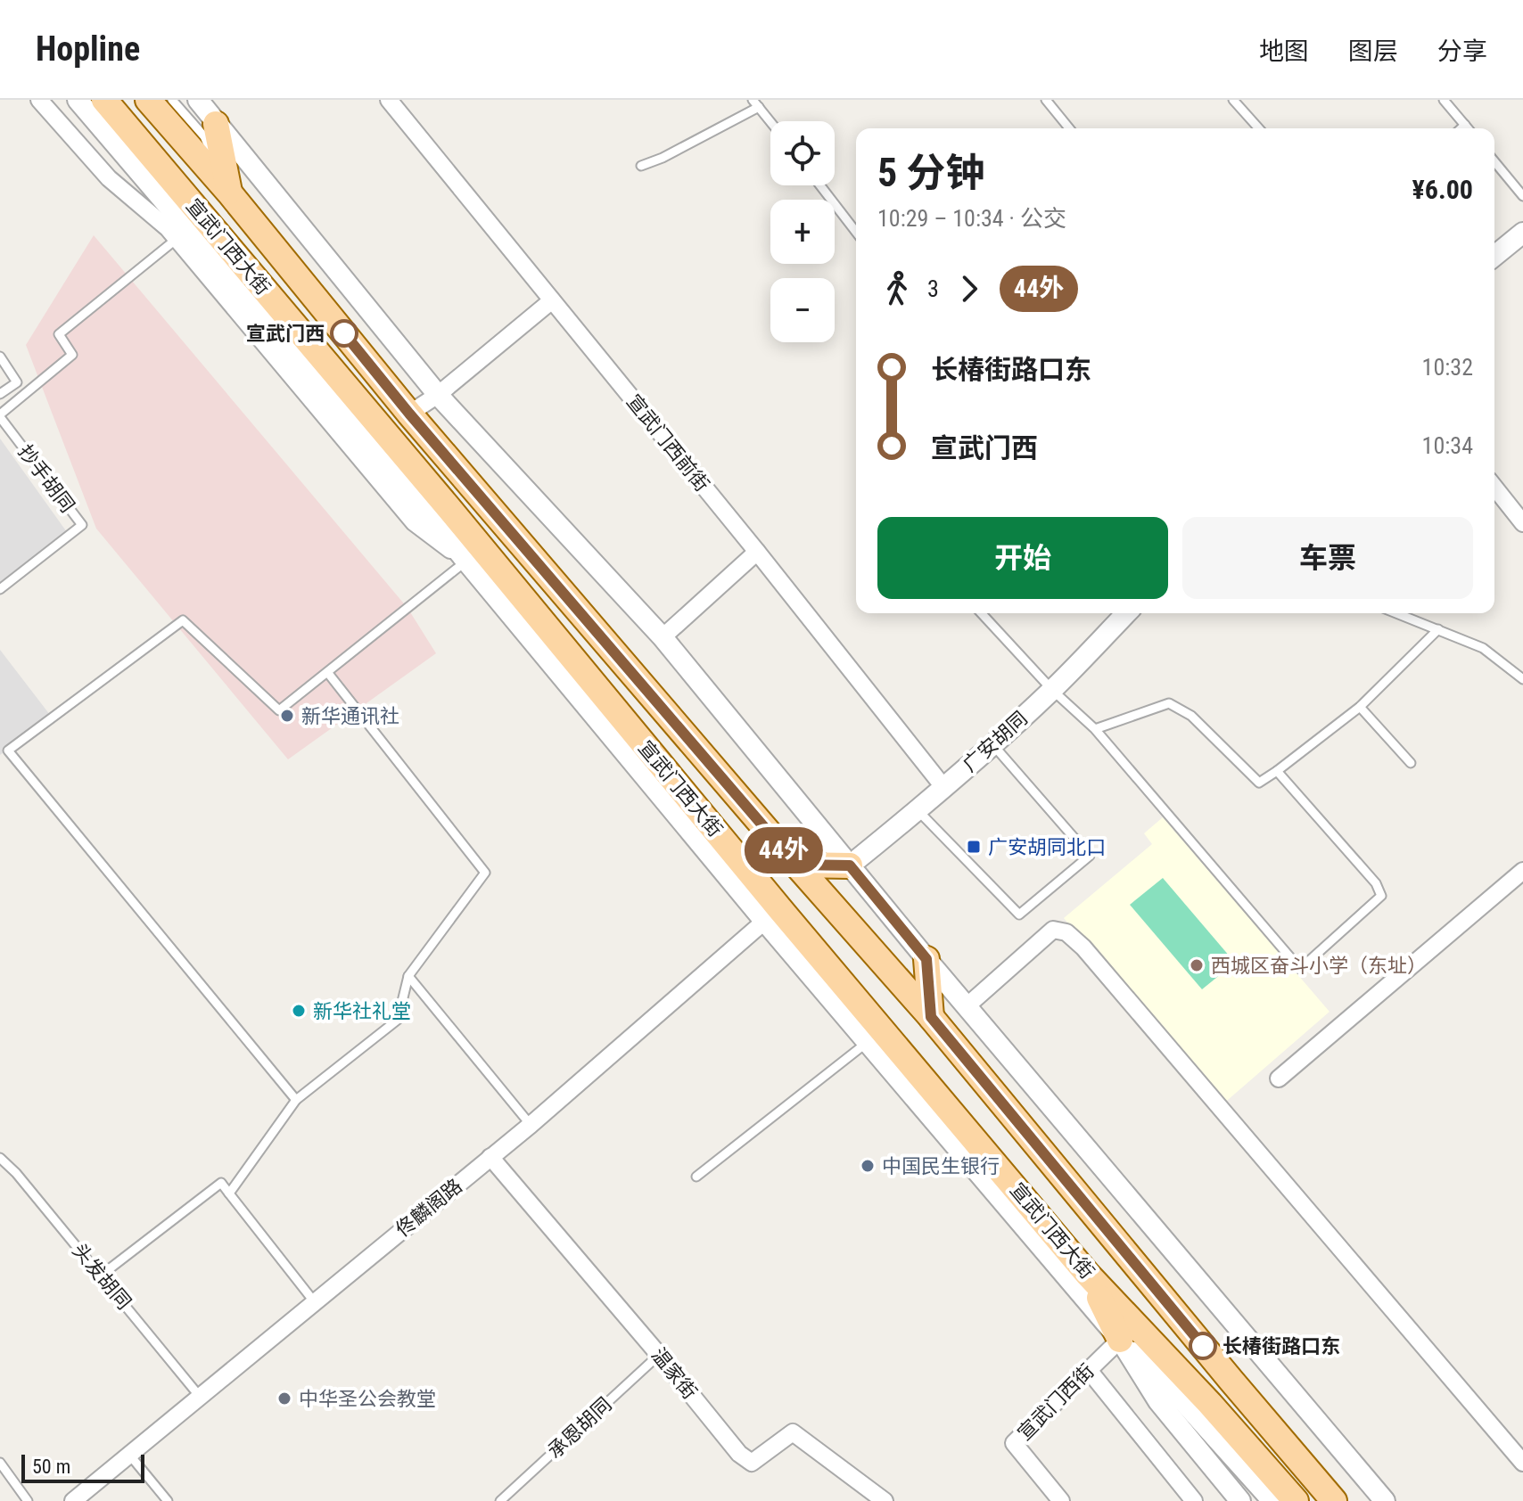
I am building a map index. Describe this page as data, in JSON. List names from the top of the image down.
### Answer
{
  "streets": {
    "main road": ["宣武门西大街"],
    "street": [
      "宣武门西前街",
      "广安胡同",
      "佟麟阁路",
      "温家街",
      "宣武门西街"
    ],
    "lane": ["抄手胡同", "头发胡同", "承恩胡同"]
  },
  "crossings": [
    ["宣武门西大街", "佟麟阁路"],
    ["宣武门西大街", "宣武门西街"],
    ["宣武门西前街", "广安胡同"],
    ["佟麟阁路", "头发胡同"],
    ["佟麟阁路", "温家街"],
    ["温家街", "承恩胡同"]
  ],
  "places": {
    "other": [
      "宣武门西",
      "新华通讯社",
      "西城区奋斗小学（东址）",
      "新华社礼堂",
      "中国民生银行",
      "长椿街路口东",
      "中华圣公会教堂"
    ],
    "transit": ["广安胡同北口"]
  },
  "lines": ["bus line 44外"],
  "scale_bar": "50 m",
  "page": {
    "header": "Hopline",
    "nav": ["地图", "图层", "分享"],
    "on_map": "44外",
    "map_buttons": ["+", "−"],
    "heading": ["5 分钟", "10:29 – 10:34 · 公交", "¥6.00"],
    "legs": ["3", "44外"],
    "list": [
      {
        "name": "长椿街路口东",
        "value": "10:32"
      },
      {
        "name": "宣武门西",
        "value": "10:34"
      }
    ],
    "buttons": ["开始", "车票"],
    "scale": "50 m"
  }
}
